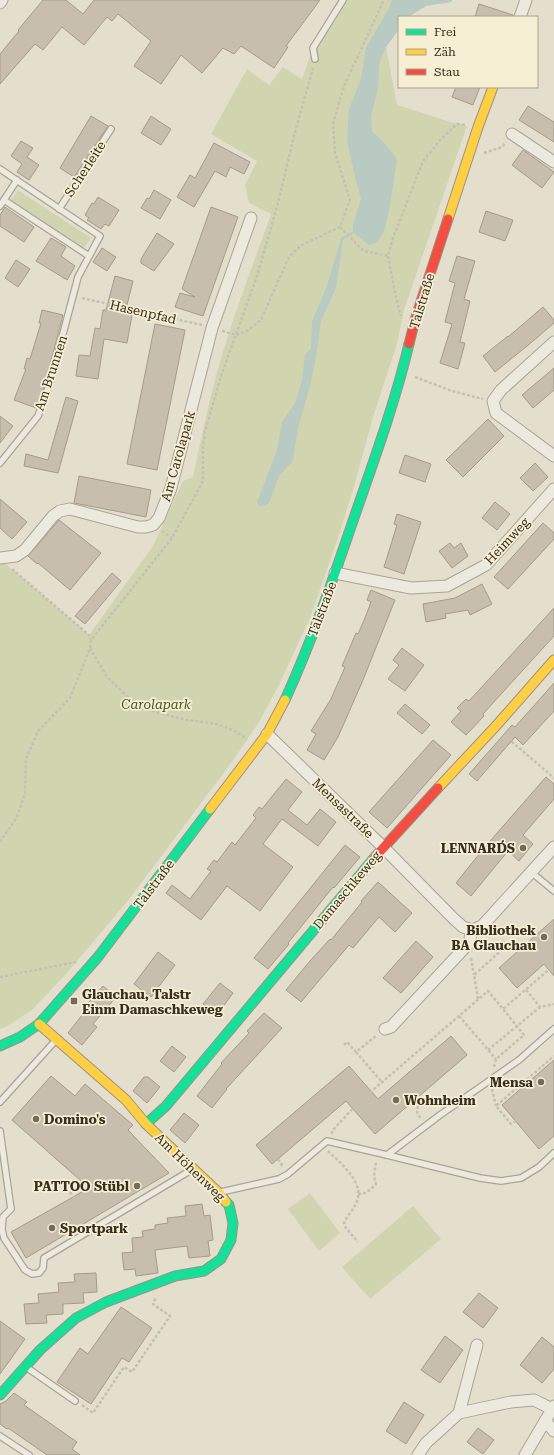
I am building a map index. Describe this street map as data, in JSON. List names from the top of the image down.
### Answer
{
  "streets": {
    "street": [
      "Talstraße",
      "Am Carolapark",
      "Heimweg",
      "Mensastraße",
      "Damaschkeweg",
      "Am Höhenweg"
    ],
    "lane": ["Scherleite", "Am Brunnen"],
    "path": ["Hasenpfad"]
  },
  "crossings": [
    ["Scherleite", "Am Brunnen"],
    ["Talstraße", "Heimweg"],
    ["Talstraße", "Mensastraße"],
    ["Talstraße", "Am Höhenweg"],
    ["Hasenpfad", "Am Brunnen"],
    ["Hasenpfad", "Am Carolapark"],
    ["Mensastraße", "Damaschkeweg"],
    ["Damaschkeweg", "Am Höhenweg"]
  ],
  "parks": ["Carolapark"],
  "places": {
    "other": [
      "LENNARD´S",
      "Bibliothek BA Glauchau",
      "Mensa",
      "Wohnheim",
      "Domino's",
      "PATTOO Stübl",
      "Sportpark"
    ],
    "transit": ["Glauchau, Talstr Einm Damaschkeweg"]
  },
  "legend": ["Frei", "Zäh", "Stau"]
}
